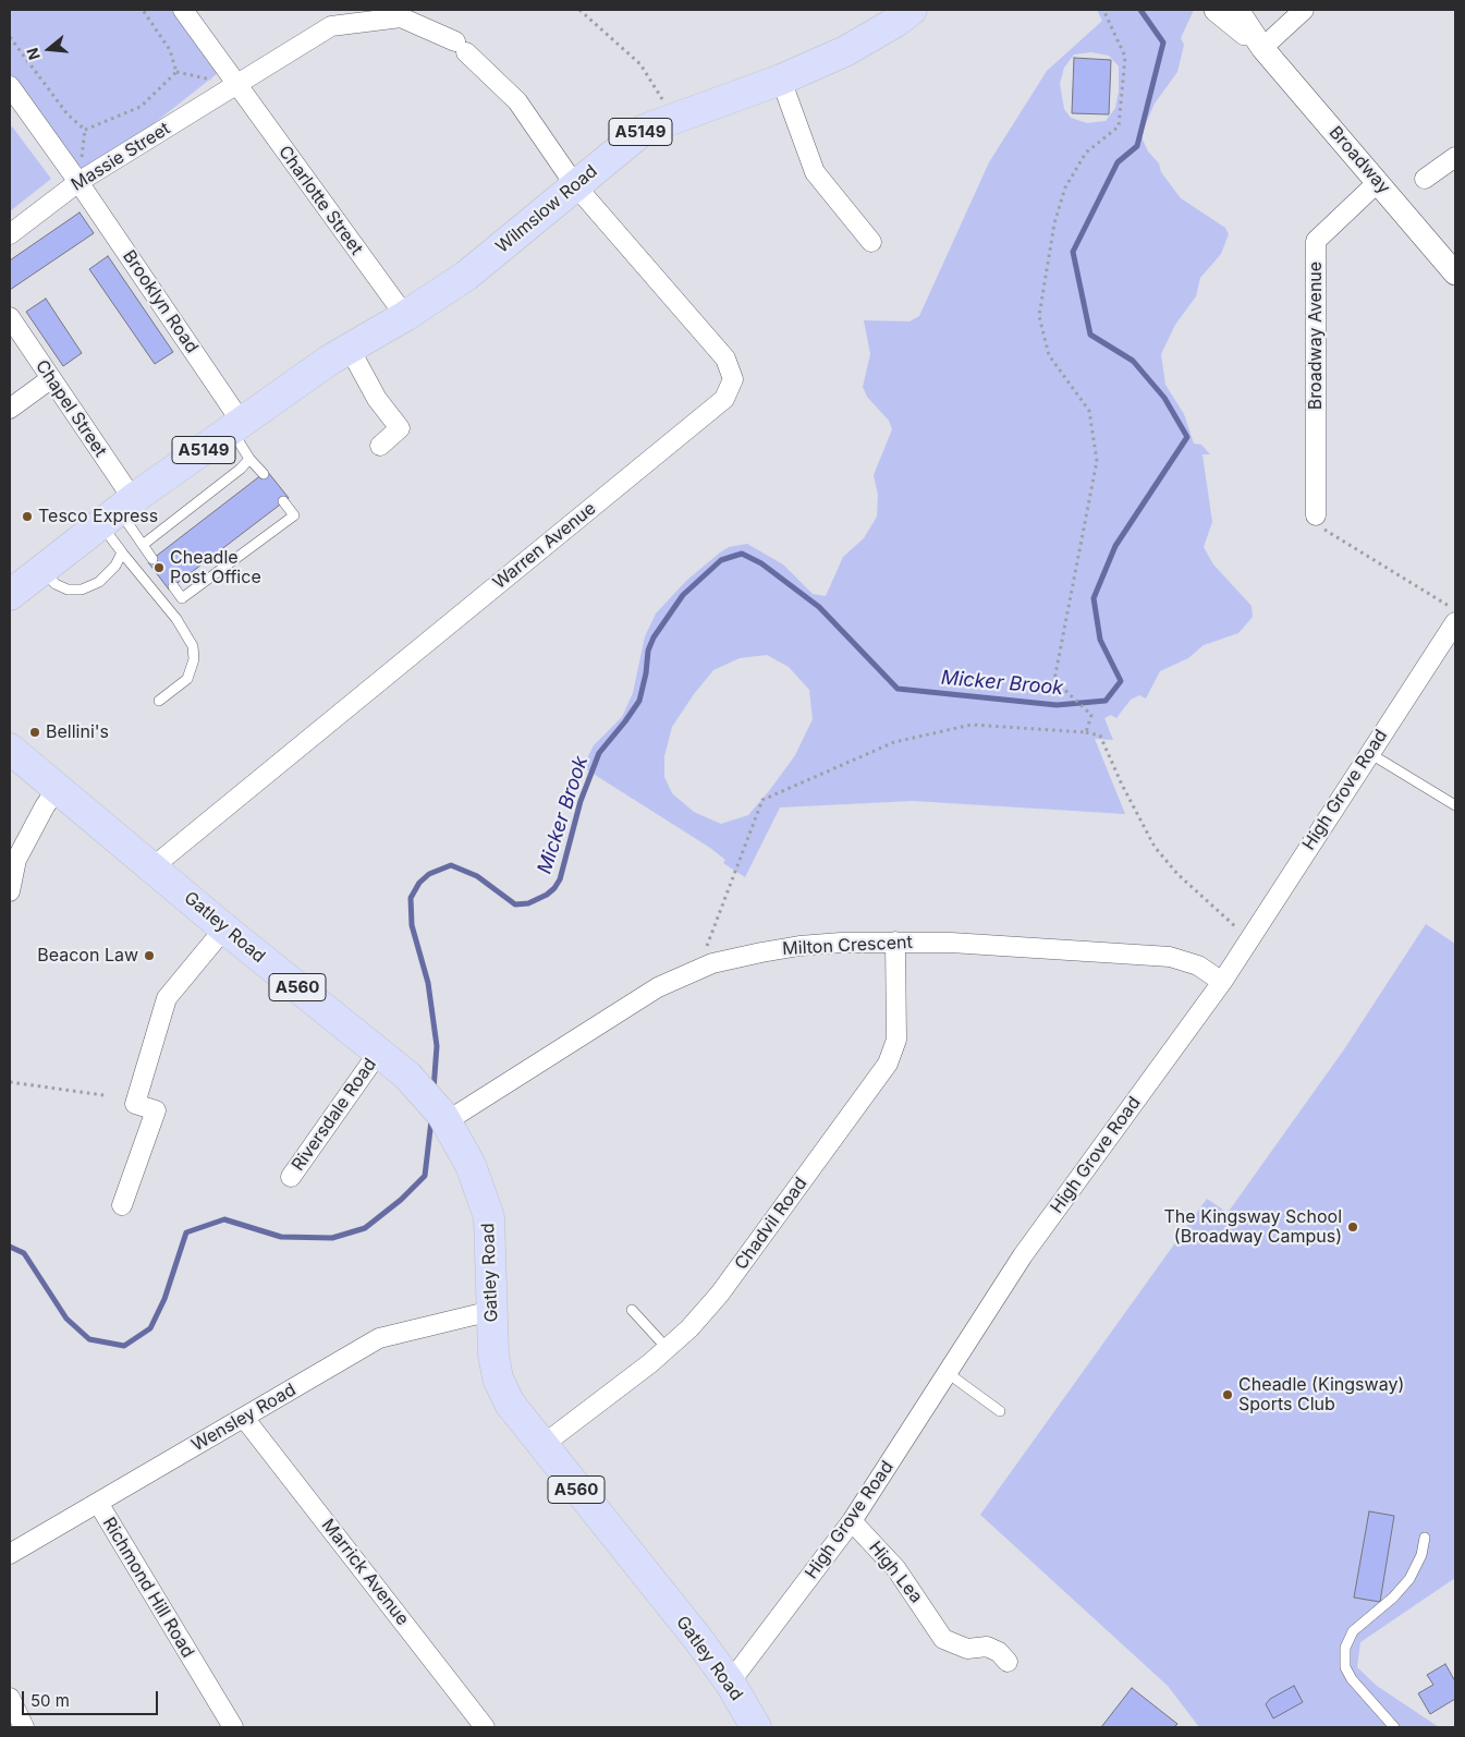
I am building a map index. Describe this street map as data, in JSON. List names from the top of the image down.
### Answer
{
  "streets": {
    "main road": [
      "A5149",
      "Wilmslow Road",
      "Gatley Road",
      "A560"
    ],
    "street": [
      "Massie Street",
      "Broadway",
      "Charlotte Street",
      "Brooklyn Road",
      "Broadway Avenue",
      "Chapel Street",
      "Warren Avenue",
      "High Grove Road",
      "Milton Crescent",
      "Riversdale Road",
      "Chadvil Road",
      "Wensley Road",
      "Marrick Avenue",
      "High Lea",
      "Richmond Hill Road"
    ]
  },
  "crossings": [
    ["Massie Street", "Charlotte Street"],
    ["Massie Street", "Brooklyn Road"],
    ["Massie Street", "Warren Avenue"],
    ["Broadway", "Broadway Avenue"],
    ["Charlotte Street", "Wilmslow Road"],
    ["Wilmslow Road", "Brooklyn Road"],
    ["Wilmslow Road", "Chapel Street"],
    ["Wilmslow Road", "Warren Avenue"],
    ["Warren Avenue", "Gatley Road"],
    ["High Grove Road", "Gatley Road"],
    ["High Grove Road", "Milton Crescent"],
    ["High Grove Road", "High Lea"],
    ["Gatley Road", "Milton Crescent"],
    ["Gatley Road", "Riversdale Road"],
    ["Gatley Road", "Chadvil Road"],
    ["Gatley Road", "Wensley Road"],
    ["Milton Crescent", "Chadvil Road"],
    ["Wensley Road", "Marrick Avenue"],
    ["Wensley Road", "Richmond Hill Road"]
  ],
  "water": ["Micker Brook"],
  "places": [
    "Tesco Express",
    "Cheadle Post Office",
    "Bellini's",
    "Beacon Law",
    "The Kingsway School (Broadway Campus)",
    "Cheadle (Kingsway) Sports Club"
  ],
  "scale_bar": "50 m",
  "north": "left"
}
